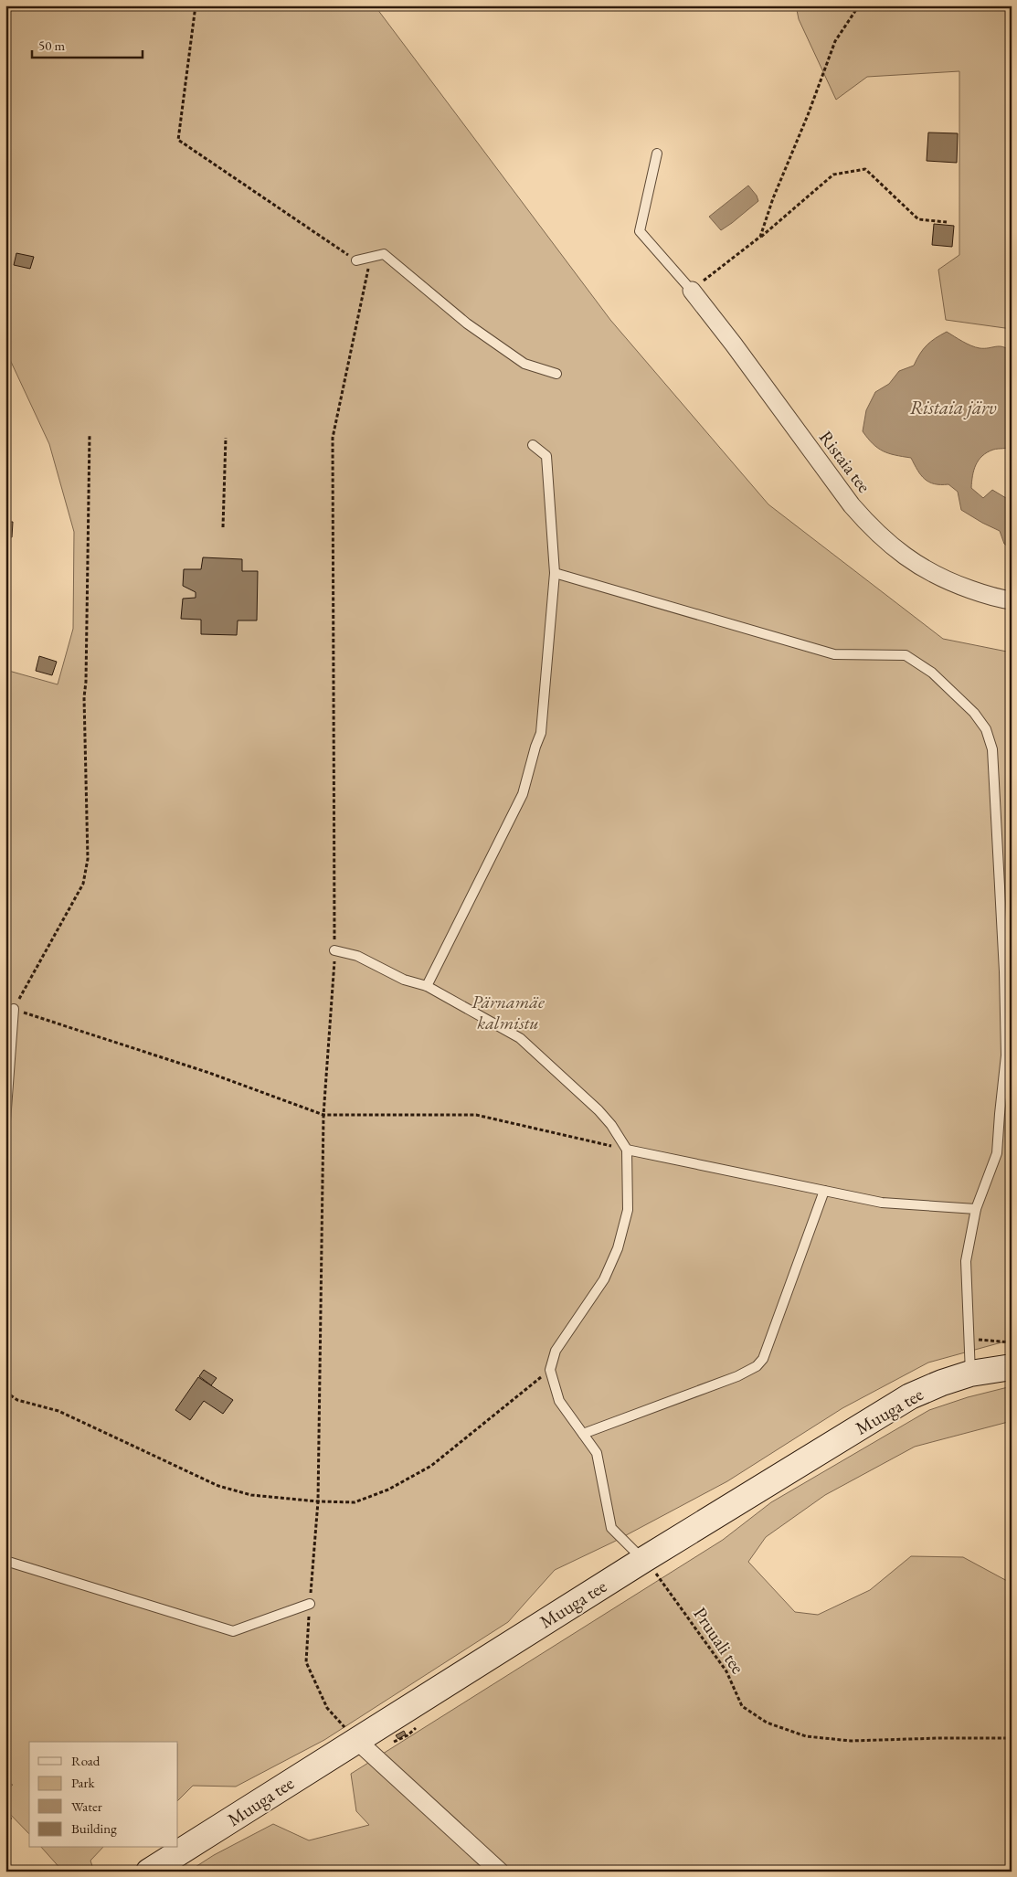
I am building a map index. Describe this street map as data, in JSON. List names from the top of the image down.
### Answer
{
  "streets": {
    "main road": ["Muuga tee"],
    "street": ["Ristaia tee"],
    "path": ["Pruuali tee"]
  },
  "crossings": [
    ["Muuga tee", "Pruuali tee"]
  ],
  "water": ["Ristaia järv"],
  "parks": ["Pärnamäe kalmistu"],
  "legend": [
    "Road",
    "Park",
    "Water",
    "Building"
  ],
  "scale_bar": "50 m"
}
